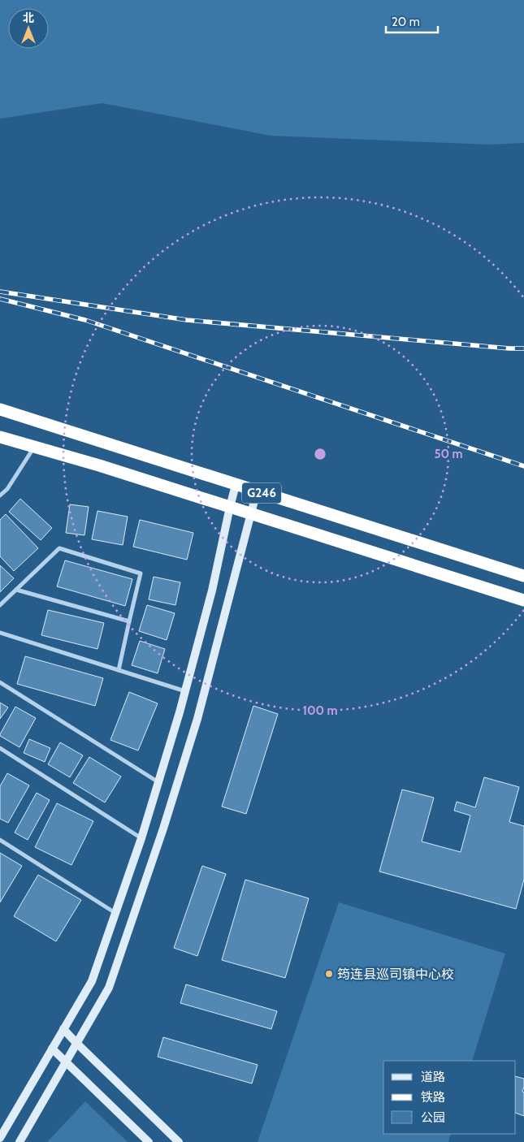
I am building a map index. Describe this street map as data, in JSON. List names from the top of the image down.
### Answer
{
  "streets": {
    "highway": ["G246"]
  },
  "places": ["筠连县巡司镇中心校"],
  "legend": ["道路", "铁路", "公园"],
  "scale_bar": "20 m",
  "north": "top",
  "rings": ["50 m", "100 m"]
}
